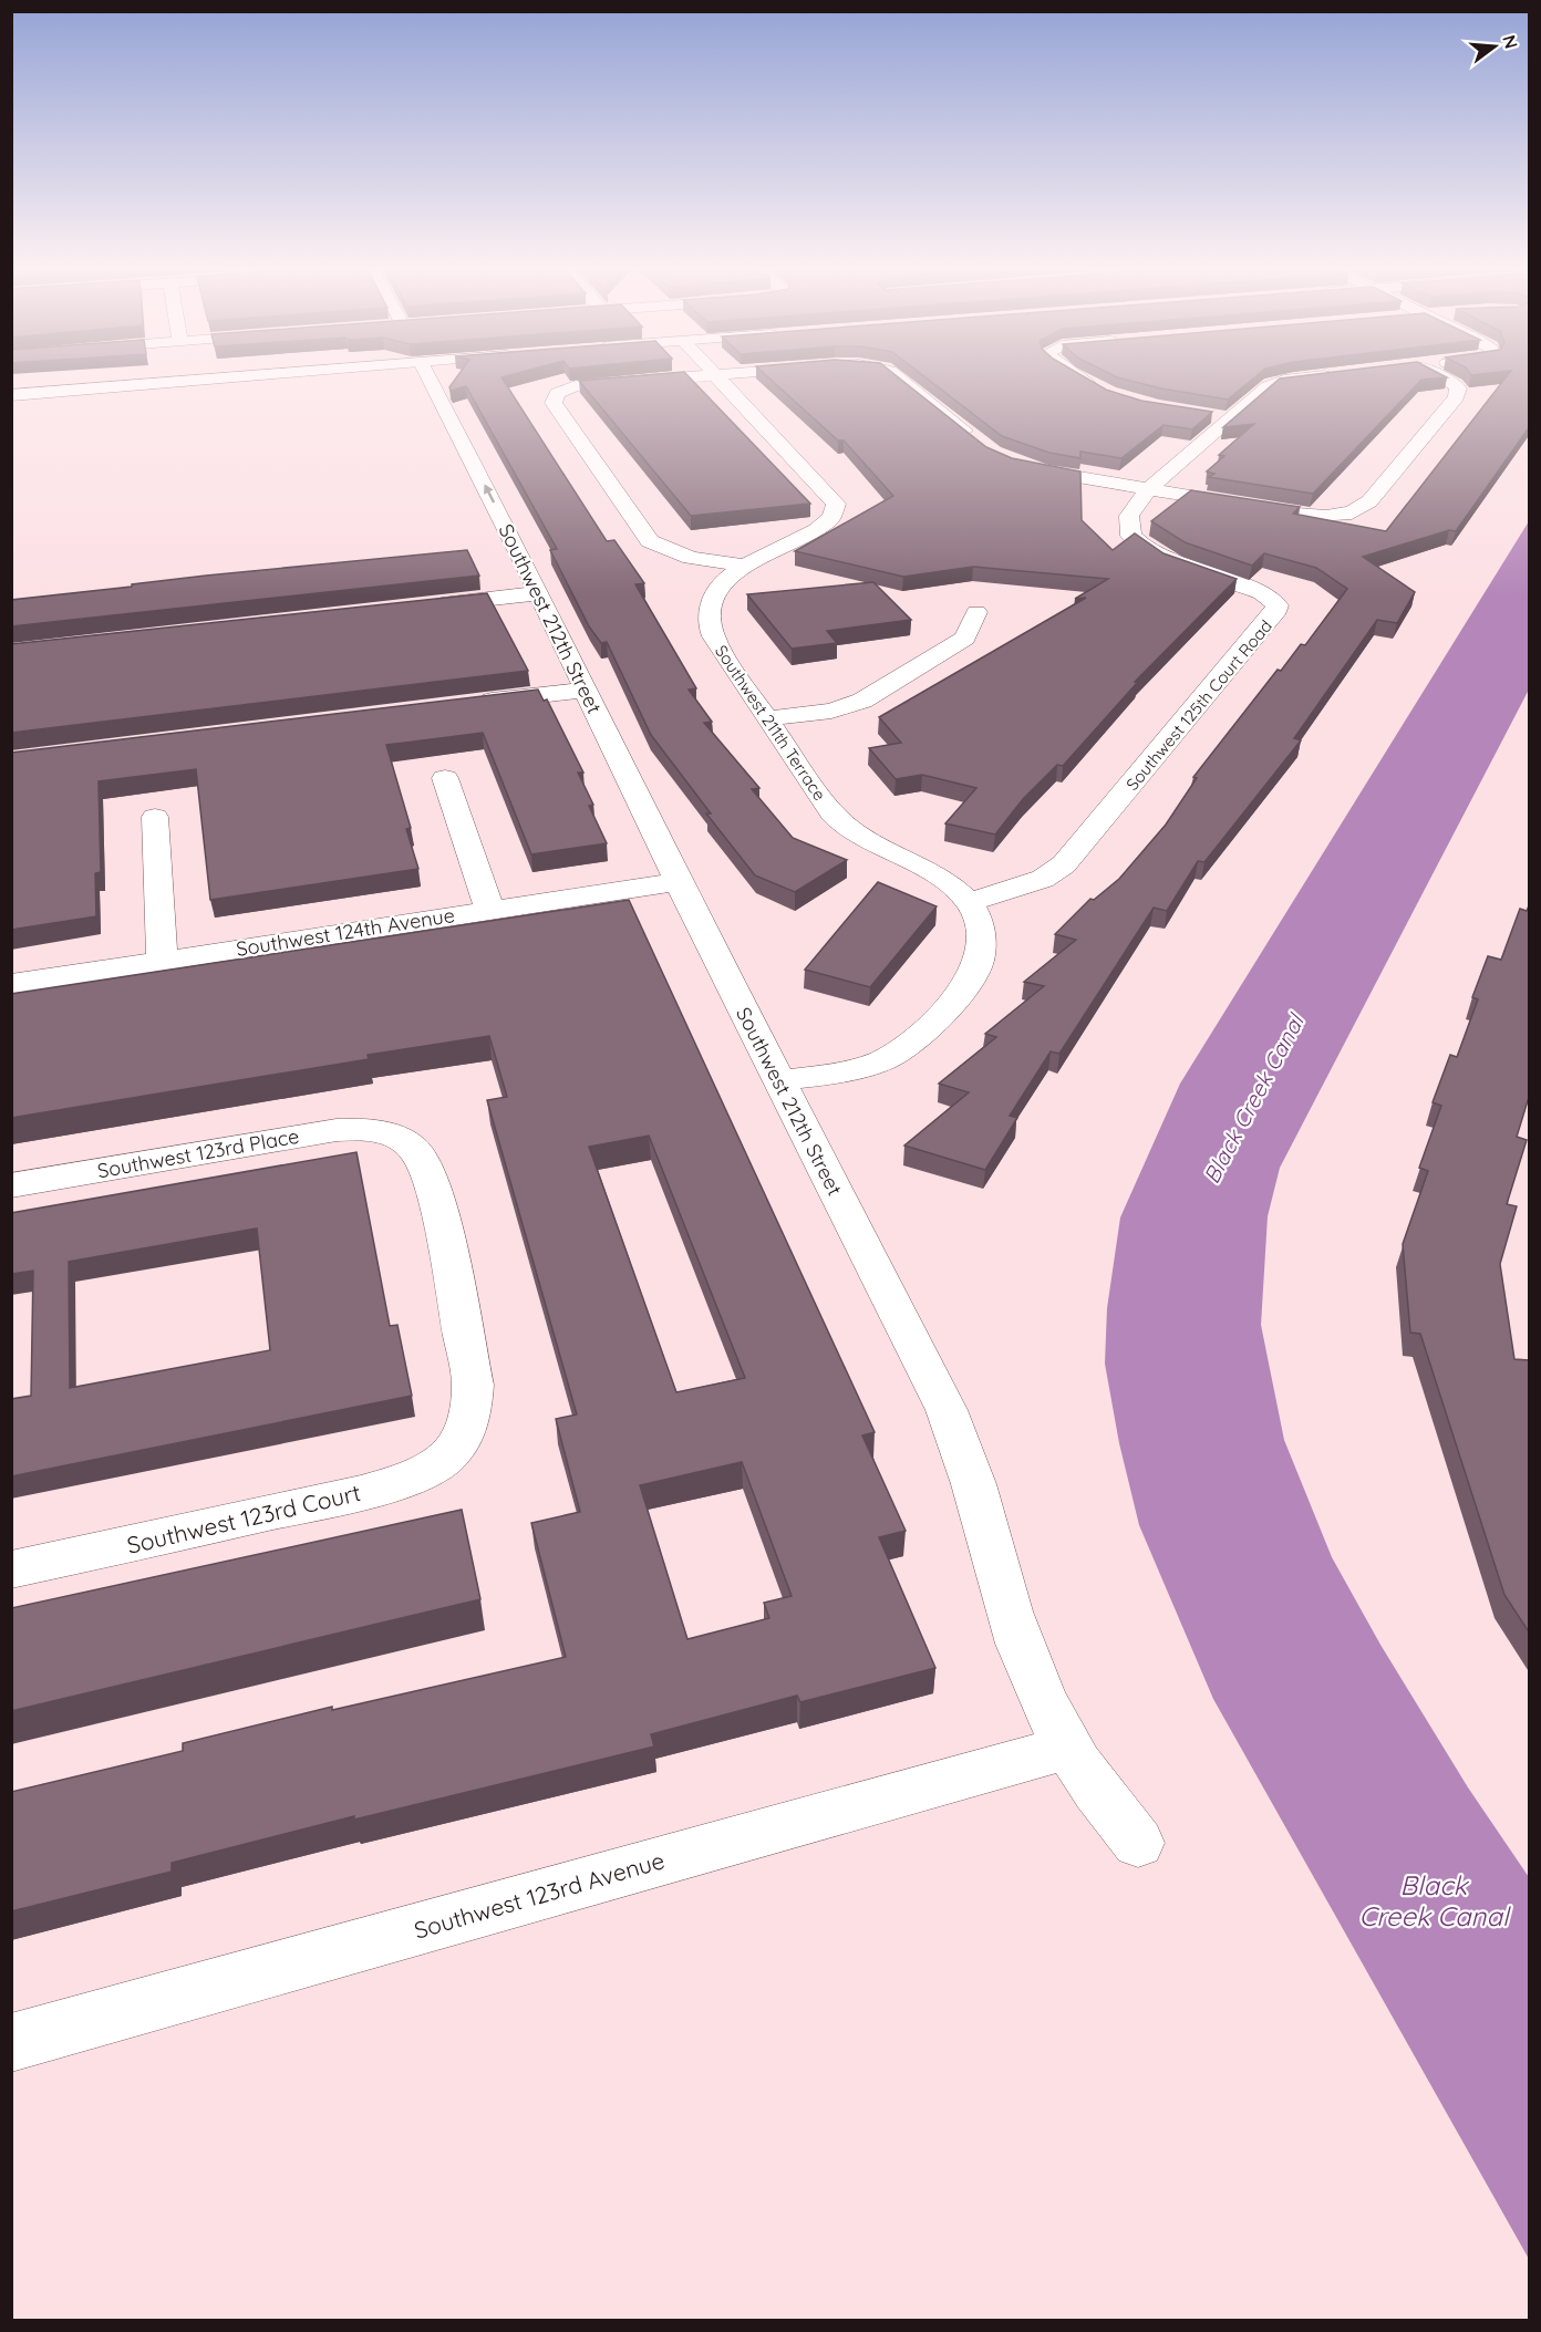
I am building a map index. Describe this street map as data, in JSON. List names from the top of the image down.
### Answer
{
  "streets": {
    "street": [
      "Southwest 212th Street",
      "Southwest 125th Court Road",
      "Southwest 211th Terrace",
      "Southwest 124th Avenue",
      "Southwest 123rd Place",
      "Southwest 123rd Court",
      "Southwest 123rd Avenue"
    ]
  },
  "crossings": [
    ["Southwest 212th Street", "Southwest 124th Avenue"],
    ["Southwest 212th Street", "Southwest 123rd Avenue"],
    ["Southwest 125th Court Road", "Southwest 211th Terrace"],
    ["Southwest 123rd Place", "Southwest 123rd Court"]
  ],
  "water": ["Black Creek Canal"],
  "north": "right"
}
